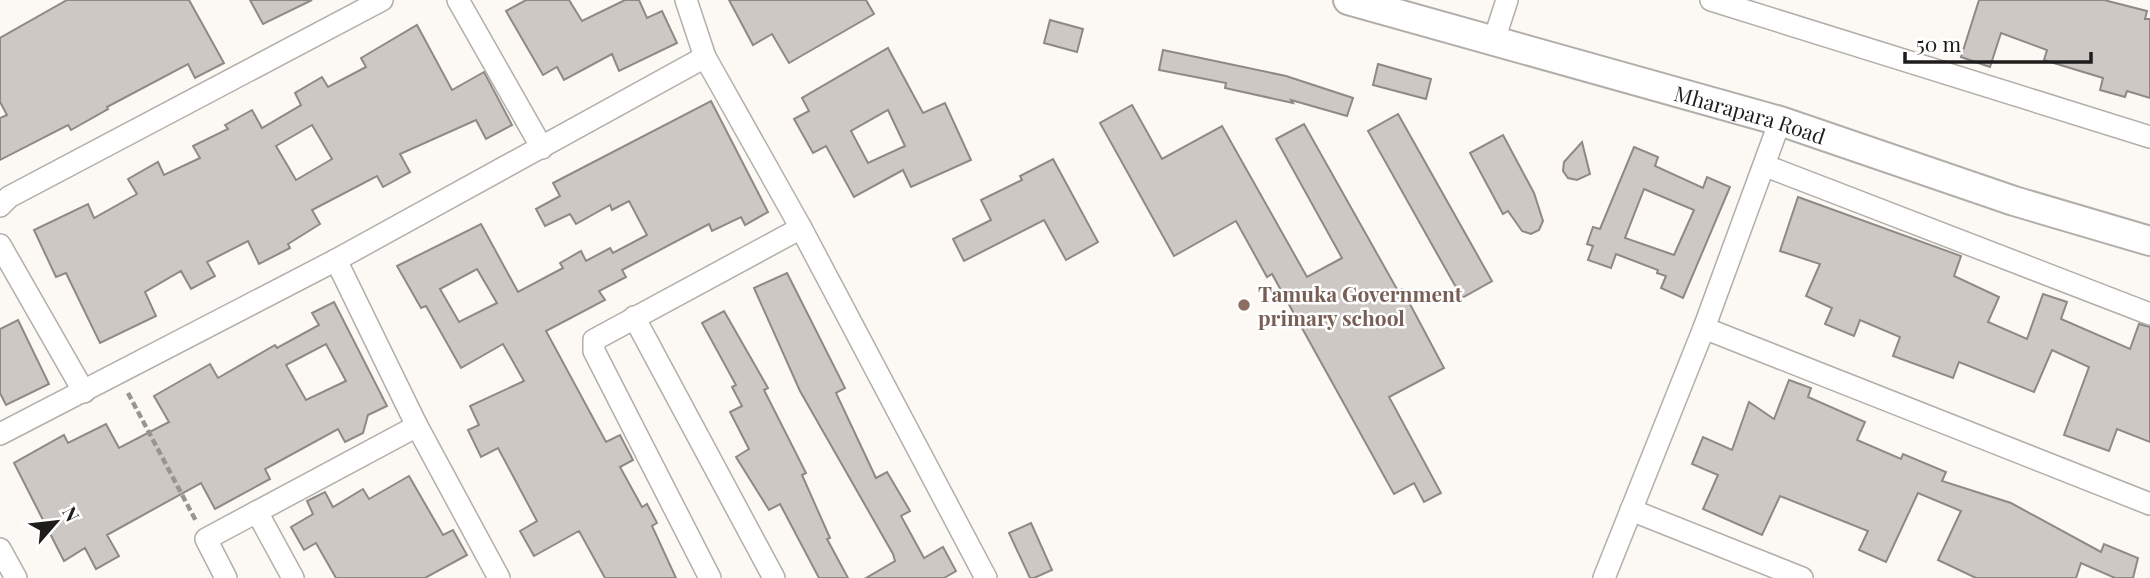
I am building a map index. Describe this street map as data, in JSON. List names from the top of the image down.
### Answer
{
  "streets": {
    "main road": ["Mharapara Road"]
  },
  "places": ["Tamuka Government primary school"],
  "scale_bar": "50 m",
  "north": "top right"
}
